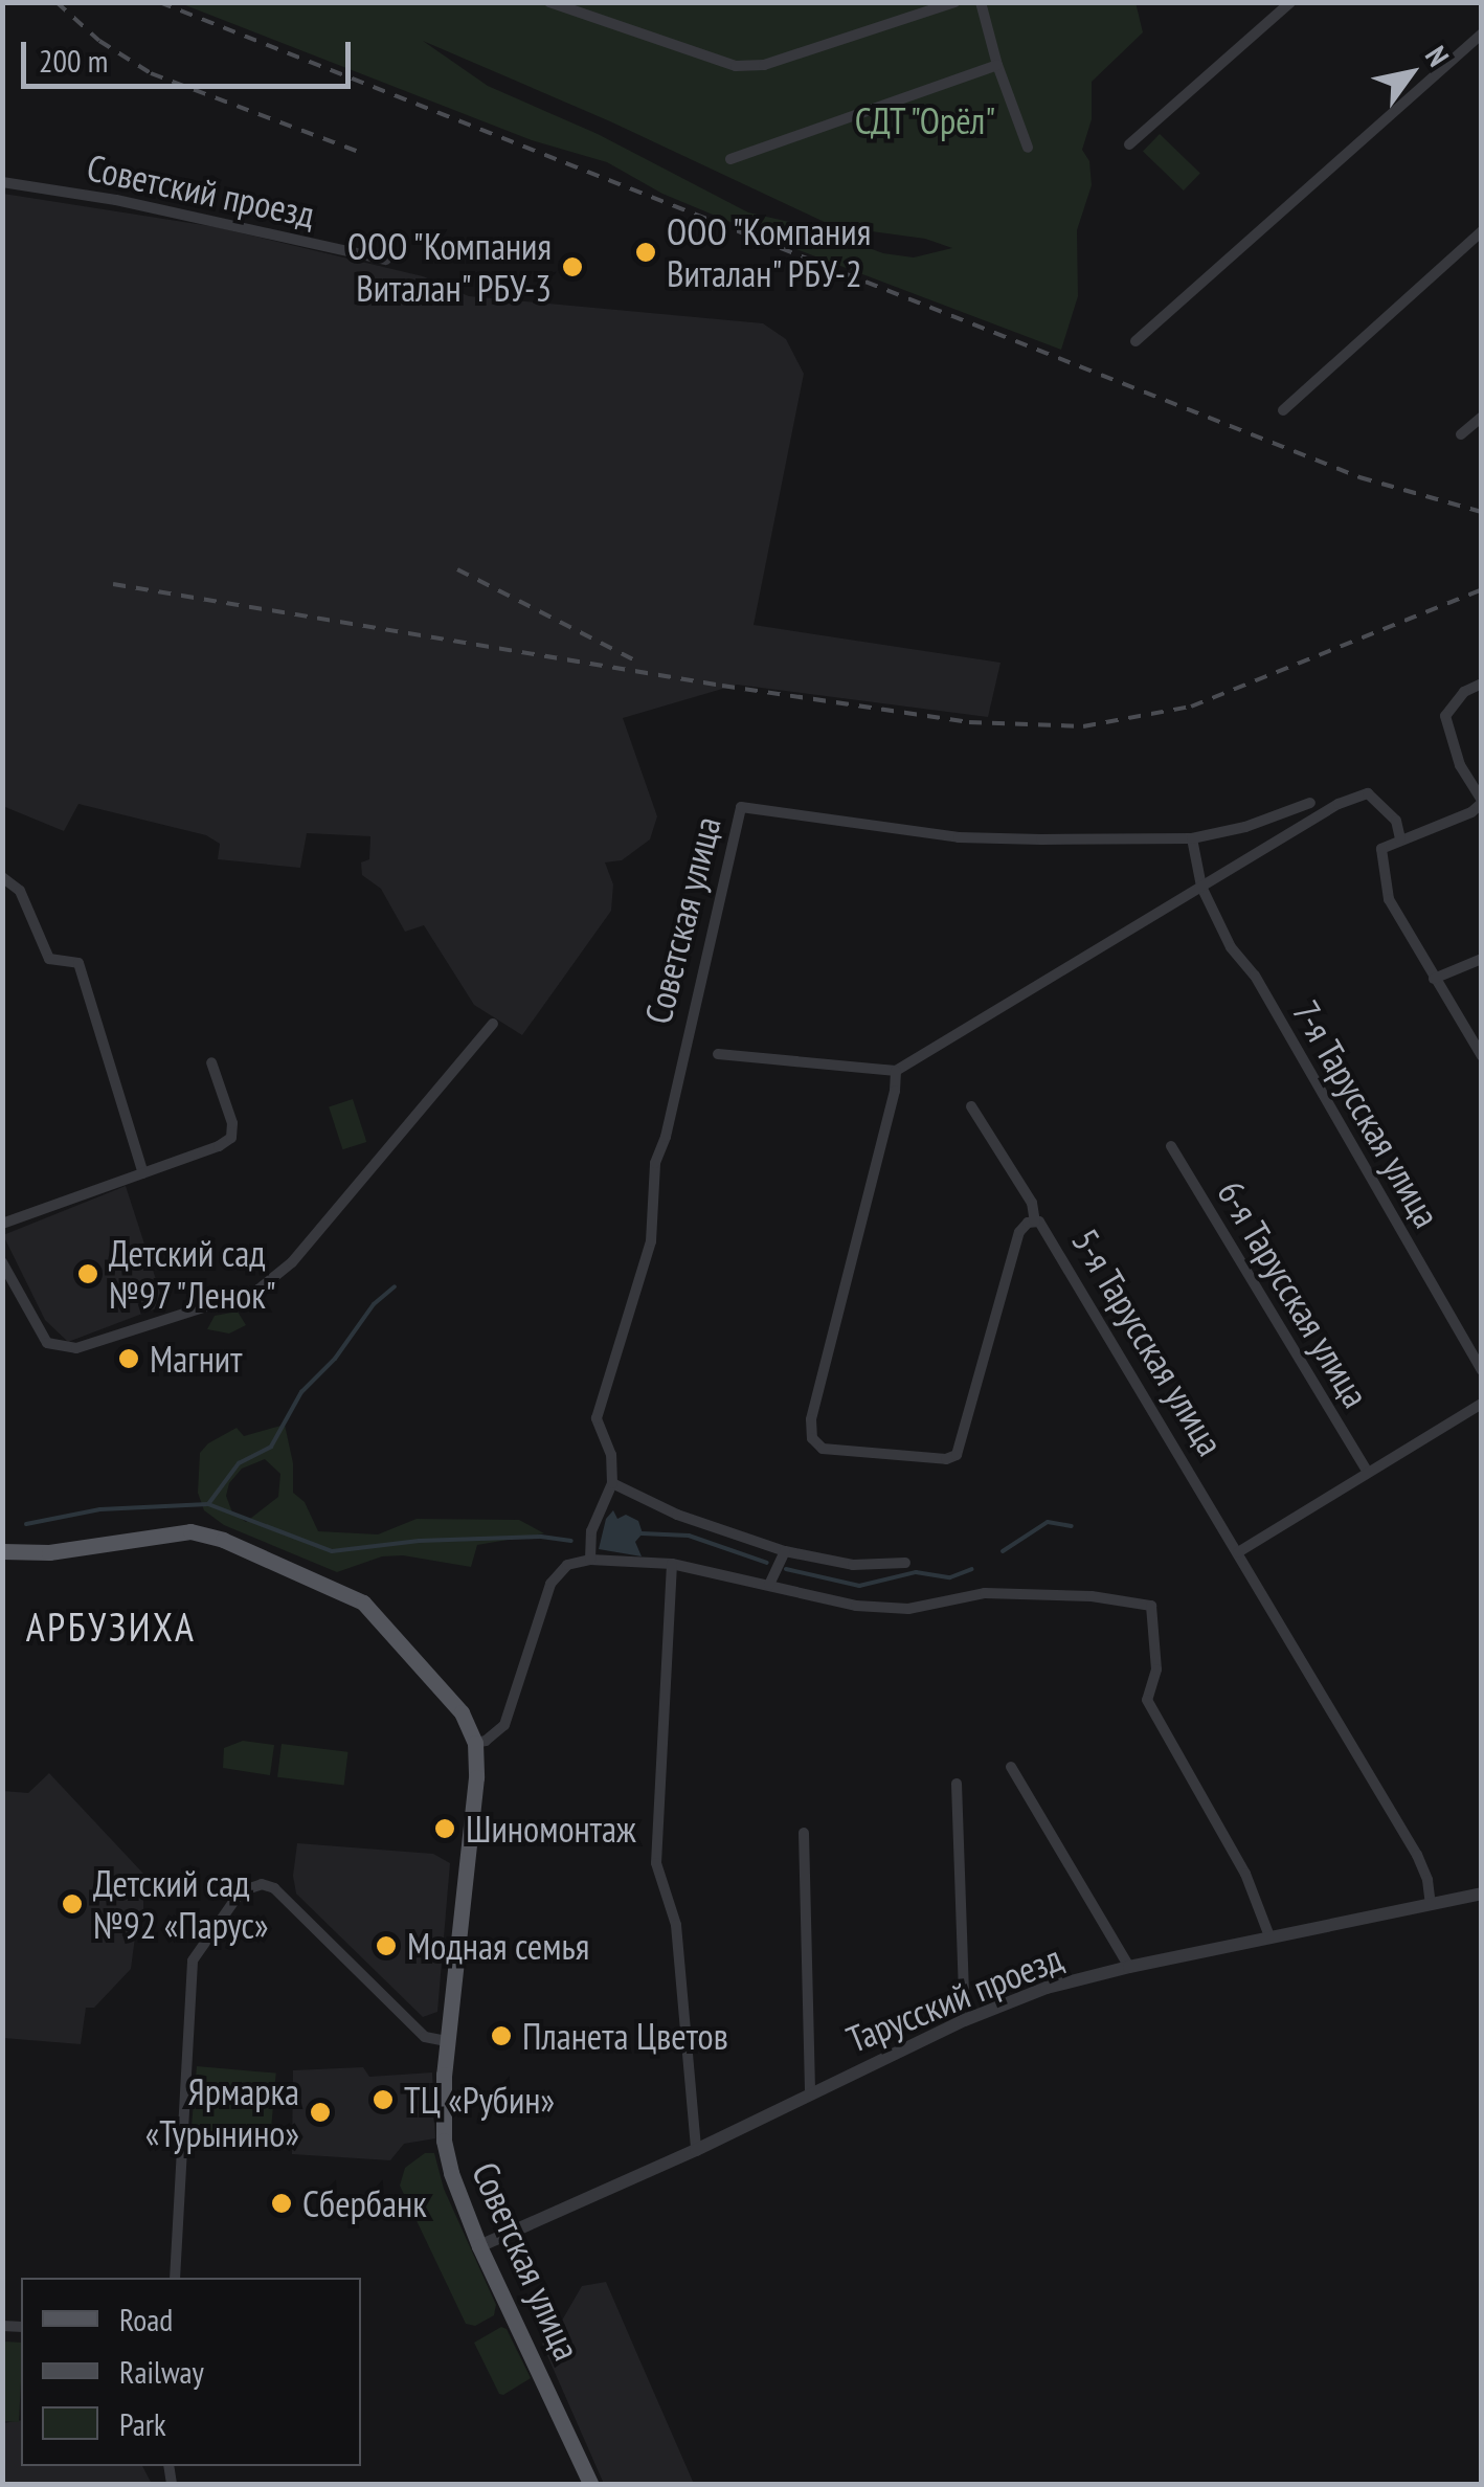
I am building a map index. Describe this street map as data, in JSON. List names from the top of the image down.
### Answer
{
  "streets": {
    "main road": ["Советская улица"],
    "street": [
      "Советский проезд",
      "7-я Тарусская улица",
      "6-я Тарусская улица",
      "5-я Тарусская улица",
      "Тарусский проезд"
    ]
  },
  "crossings": [
    ["Советская улица", "7-я Тарусская улица"],
    ["Советская улица", "Тарусский проезд"],
    ["5-я Тарусская улица", "Тарусский проезд"]
  ],
  "districts": ["АРБУЗИХА"],
  "parks": ["СДТ \"Орёл\""],
  "places": [
    "ООО \"Компания Виталан\" РБУ-2",
    "ООО \"Компания Виталан\" РБУ-3",
    "Детский сад №97 \"Ленок\"",
    "Магнит",
    "Шиномонтаж",
    "Детский сад №92 «Парус»",
    "Модная семья",
    "Планета Цветов",
    "ТЦ «Рубин»",
    "Ярмарка «Турынино»",
    "Сбербанк"
  ],
  "legend": ["Road", "Railway", "Park"],
  "scale_bar": "200 m",
  "north": "top right"
}
